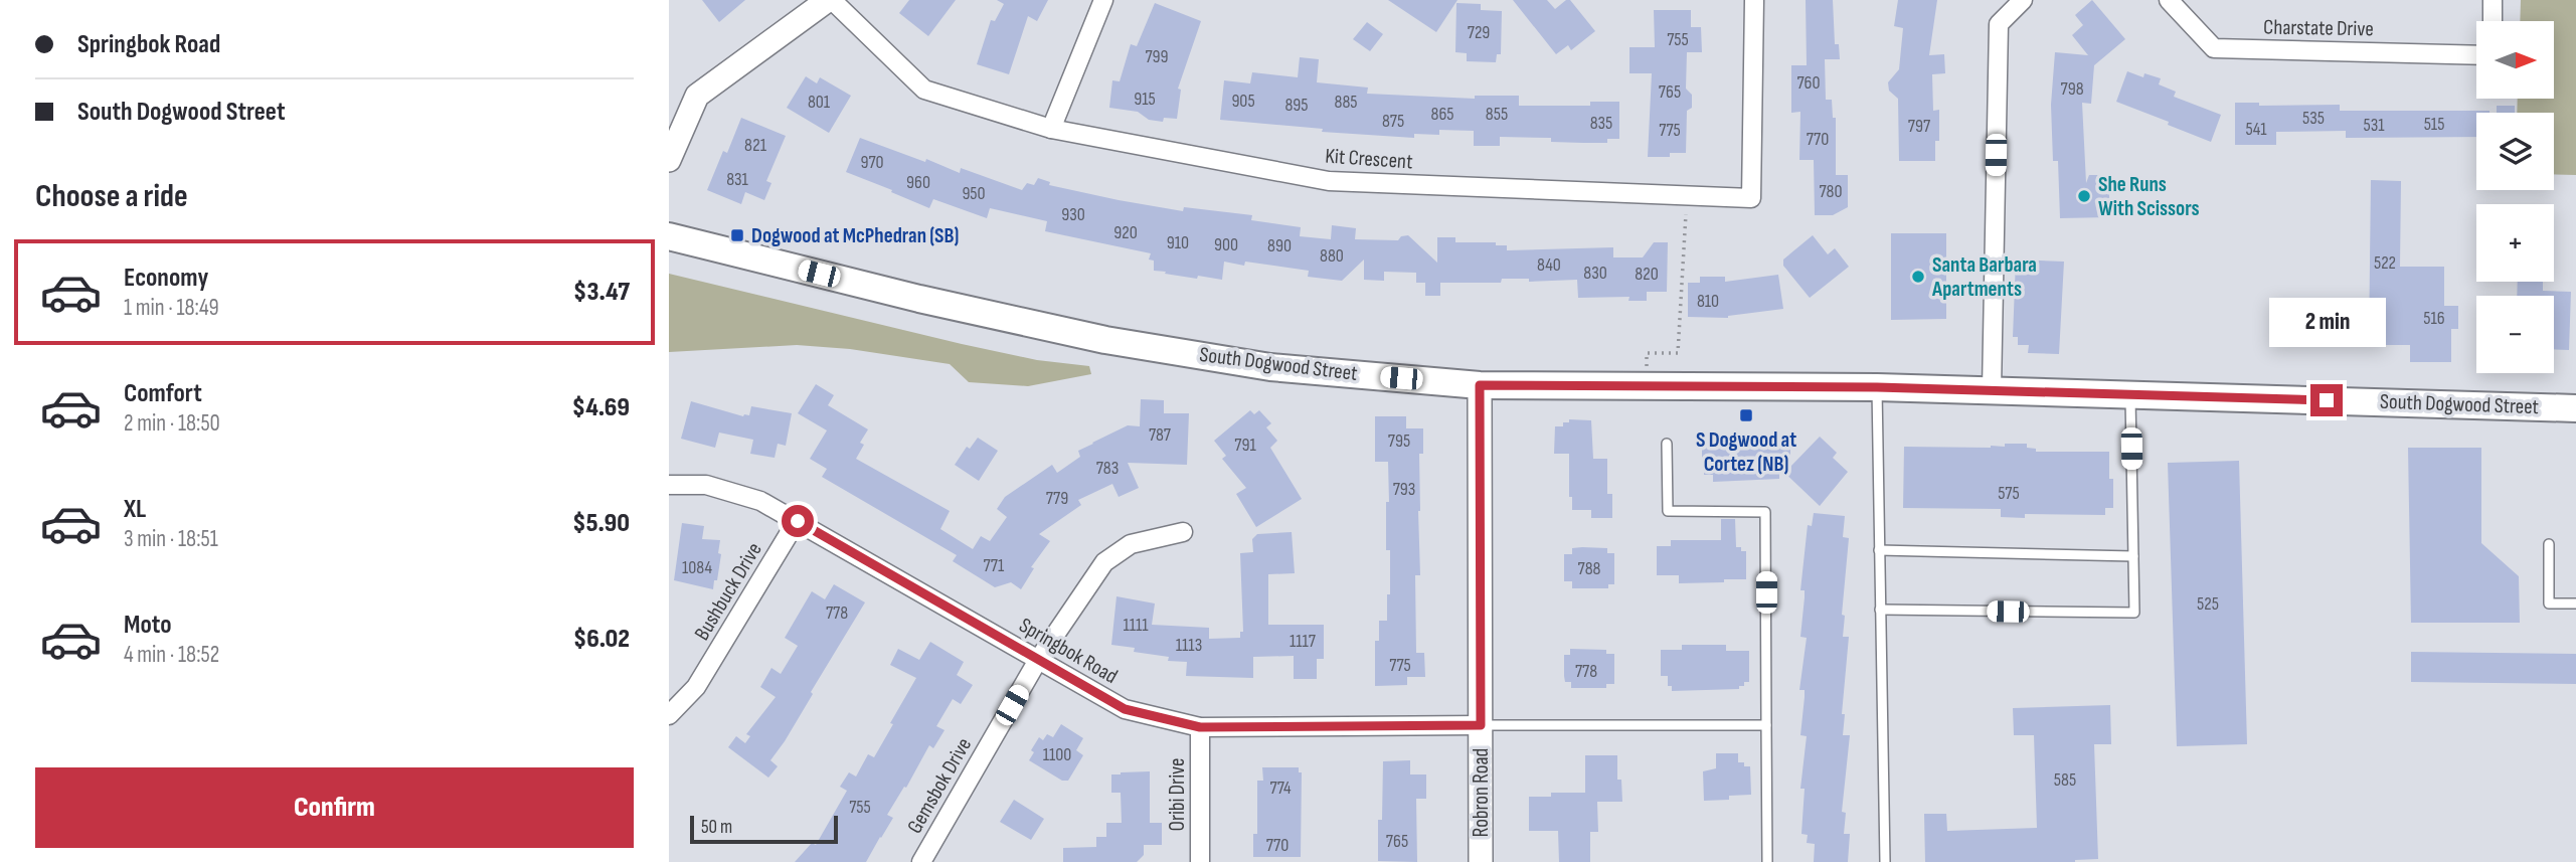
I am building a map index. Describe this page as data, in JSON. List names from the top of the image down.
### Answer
{
  "streets": {
    "main road": ["South Dogwood Street"],
    "street": [
      "Charstate Drive",
      "Kit Crescent",
      "Bushbuck Drive",
      "Springbok Road",
      "Gemsbok Drive",
      "Robron Road",
      "Oribi Drive"
    ]
  },
  "crossings": [
    ["South Dogwood Street", "Robron Road"],
    ["Bushbuck Drive", "Springbok Road"],
    ["Springbok Road", "Gemsbok Drive"],
    ["Springbok Road", "Robron Road"],
    ["Springbok Road", "Oribi Drive"]
  ],
  "places": {
    "other": ["She Runs With Scissors", "Santa Barbara Apartments"],
    "transit": ["Dogwood at McPhedran (SB)", "S Dogwood at Cortez (NB)"]
  },
  "house_numbers": [
    "729",
    "755",
    "799",
    "760",
    "798",
    "765",
    "915",
    "905",
    "801",
    "885",
    "895",
    "865",
    "855",
    "535",
    "875",
    "835",
    "515",
    "531",
    "797",
    "541",
    "775",
    "770",
    "821",
    "970",
    "831",
    "960",
    "780",
    "950",
    "930",
    "920",
    "910",
    "900",
    "890",
    "880",
    "522",
    "840",
    "830",
    "820",
    "810",
    "516",
    "787",
    "795",
    "791",
    "783",
    "793",
    "575",
    "779",
    "771",
    "1084",
    "788",
    "525",
    "778",
    "1111",
    "1117",
    "1113",
    "775",
    "778",
    "1100",
    "585",
    "774",
    "755",
    "765",
    "770"
  ],
  "scale_bar": "50 m",
  "north": "right",
  "page": {
    "banner": ["Springbok Road", "South Dogwood Street"],
    "map_buttons": ["+", "−"],
    "heading": "Choose a ride",
    "list": [
      {
        "name": "Economy",
        "note": "1 min · 18:49",
        "value": "$3.47"
      },
      {
        "name": "Comfort",
        "note": "2 min · 18:50",
        "value": "$4.69"
      },
      {
        "name": "XL",
        "note": "3 min · 18:51",
        "value": "$5.90"
      },
      {
        "name": "Moto",
        "note": "4 min · 18:52",
        "value": "$6.02"
      }
    ],
    "bubble": "2 min",
    "buttons": "Confirm",
    "scale": "50 m"
  }
}
